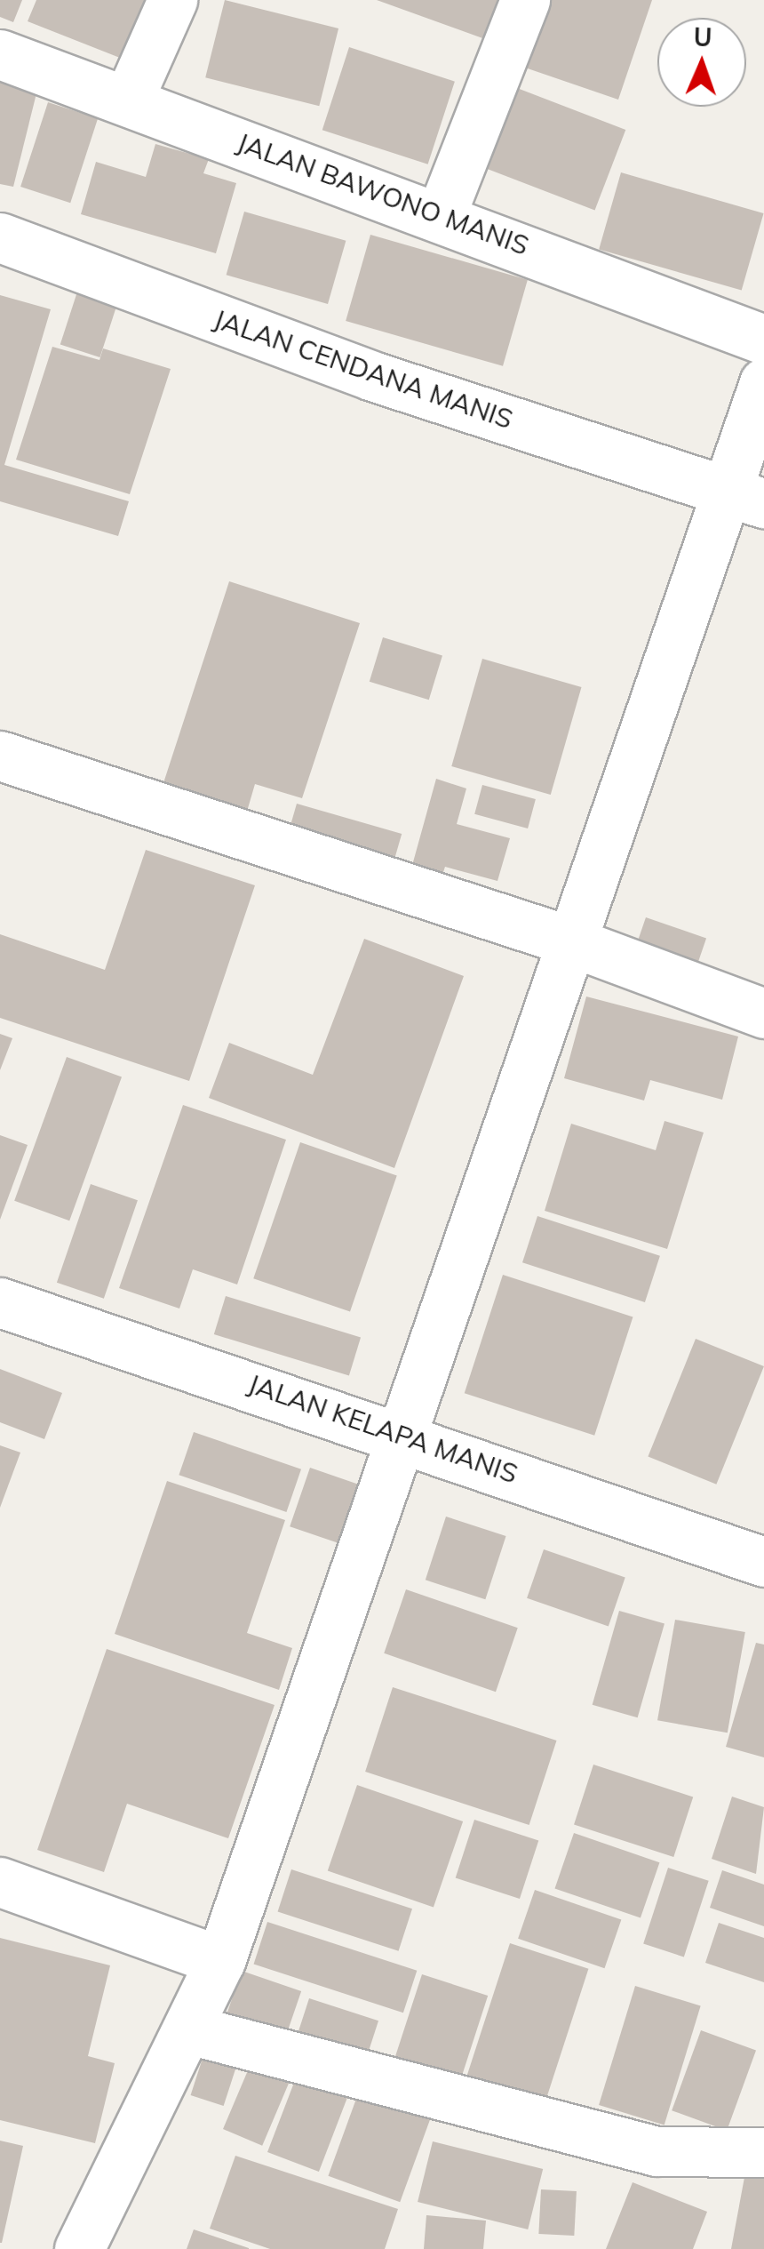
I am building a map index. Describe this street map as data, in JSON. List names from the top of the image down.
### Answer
{
  "streets": {
    "street": ["JALAN BAWONO MANIS", "JALAN CENDANA MANIS", "JALAN KELAPA MANIS"]
  },
  "north": "top"
}
